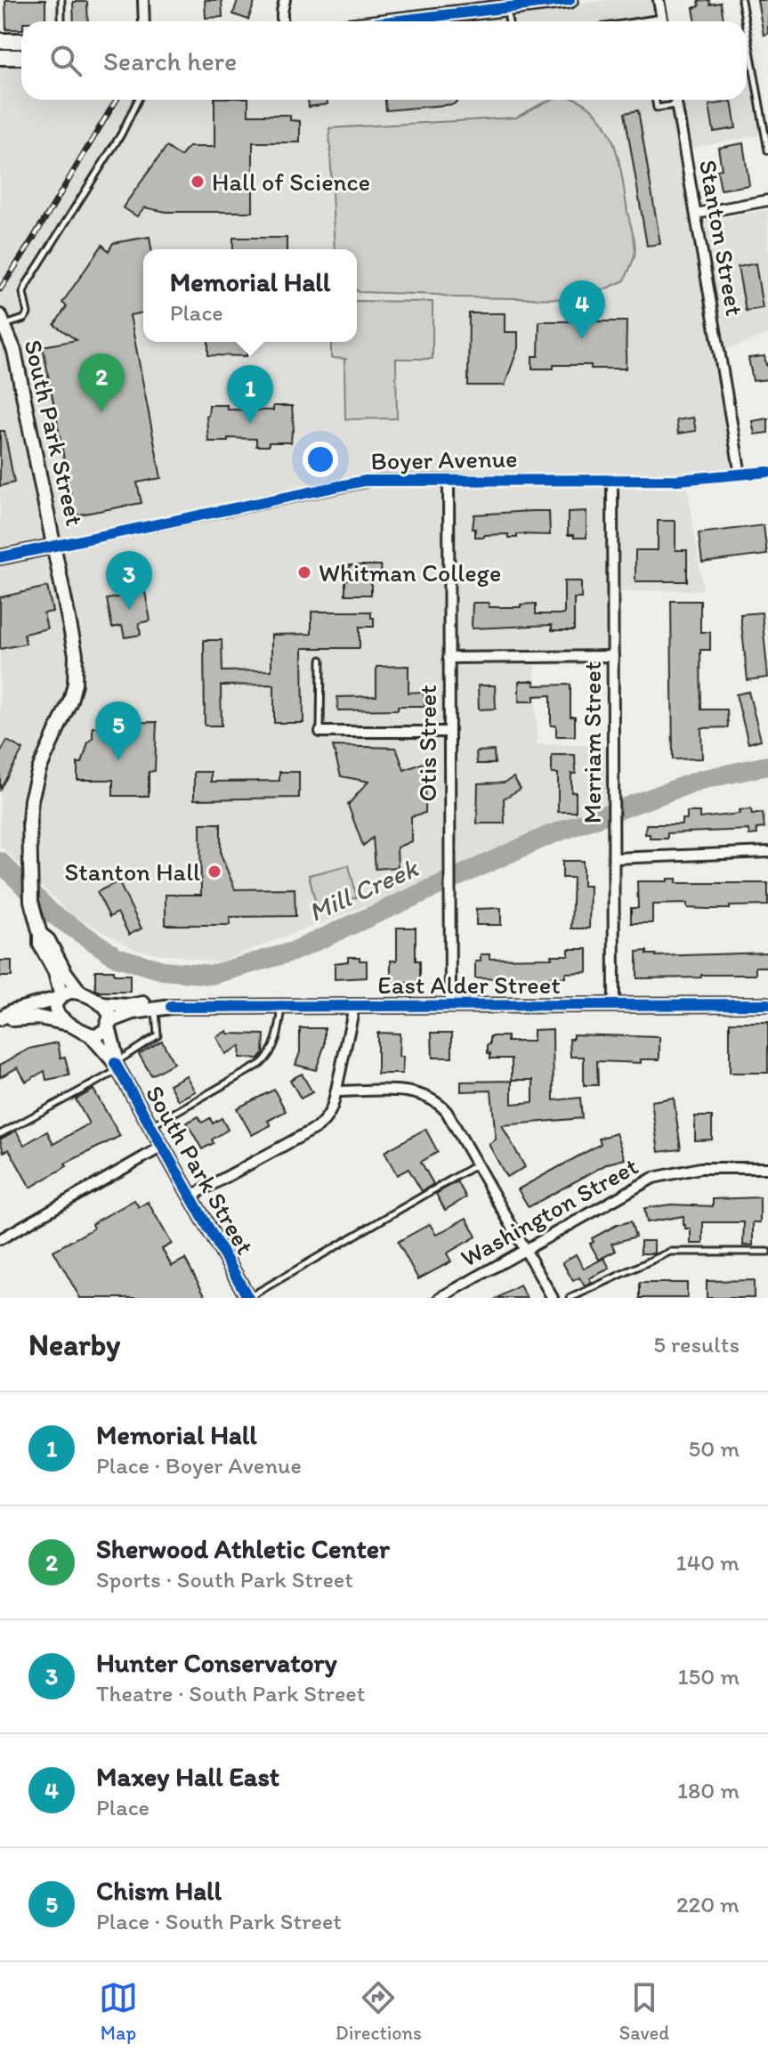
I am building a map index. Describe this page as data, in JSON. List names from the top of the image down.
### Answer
{
  "streets": {
    "main road": ["South Park Street", "Boyer Avenue", "East Alder Street"],
    "street": [
      "Stanton Street",
      "Merriam Street",
      "Otis Street",
      "Washington Street"
    ]
  },
  "crossings": [
    ["Stanton Street", "Boyer Avenue"],
    ["South Park Street", "Boyer Avenue"],
    ["South Park Street", "East Alder Street"],
    ["Boyer Avenue", "Merriam Street"],
    ["Boyer Avenue", "Otis Street"],
    ["Merriam Street", "East Alder Street"],
    ["Otis Street", "East Alder Street"]
  ],
  "water": ["Mill Creek"],
  "places": ["Hall of Science", "Whitman College", "Stanton Hall"],
  "page": {
    "search": "Search here",
    "popup": ["Memorial Hall", "Place"],
    "pins": [
      "4",
      "2",
      "1",
      "3",
      "5"
    ],
    "heading": ["Nearby", "5 results"],
    "list": [
      {
        "mark": "1",
        "name": "Memorial Hall",
        "note": "Place · Boyer Avenue",
        "value": "50 m"
      },
      {
        "mark": "2",
        "name": "Sherwood Athletic Center",
        "note": "Sports · South Park Street",
        "value": "140 m"
      },
      {
        "mark": "3",
        "name": "Hunter Conservatory",
        "note": "Theatre · South Park Street",
        "value": "150 m"
      },
      {
        "mark": "4",
        "name": "Maxey Hall East",
        "note": "Place",
        "value": "180 m"
      },
      {
        "mark": "5",
        "name": "Chism Hall",
        "note": "Place · South Park Street",
        "value": "220 m"
      }
    ],
    "nav": ["Map", "Directions", "Saved"]
  }
}
